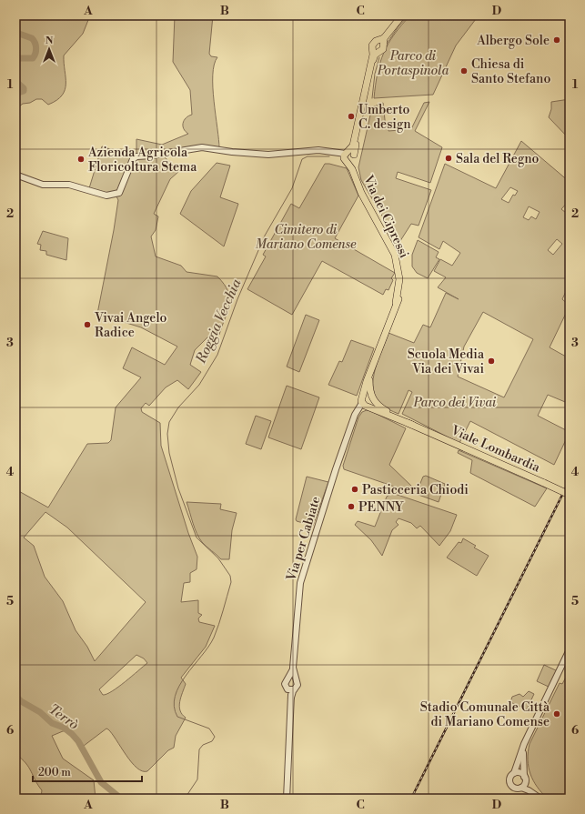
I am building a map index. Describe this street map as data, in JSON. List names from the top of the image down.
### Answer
{
  "streets": {
    "main road": ["Via dei Cipressi", "Viale Lombardia"],
    "street": ["Via per Cabiate"]
  },
  "crossings": [
    ["Via dei Cipressi", "Viale Lombardia"],
    ["Via dei Cipressi", "Via per Cabiate"],
    ["Viale Lombardia", "Via per Cabiate"]
  ],
  "water": ["Roggia Vecchia", "Terrò"],
  "parks": ["Parco di Portaspinola", "Cimitero di Mariano Comense", "Parco dei Vivai"],
  "places": [
    "Albergo Sole",
    "Chiesa di Santo Stefano",
    "Umberto C. design",
    "Sala del Regno",
    "Azienda Agricola Floricoltura Stema",
    "Vivai Angelo Radice",
    "Scuola Media Via dei Vivai",
    "Pasticceria Chiodi",
    "PENNY",
    "Stadio Comunale Città di Mariano Comense"
  ],
  "scale_bar": "200 m",
  "north": "top",
  "grid": {
    "columns": [
      "A",
      "B",
      "C",
      "D"
    ],
    "rows": [
      "1",
      "2",
      "3",
      "4",
      "5",
      "6"
    ]
  }
}
